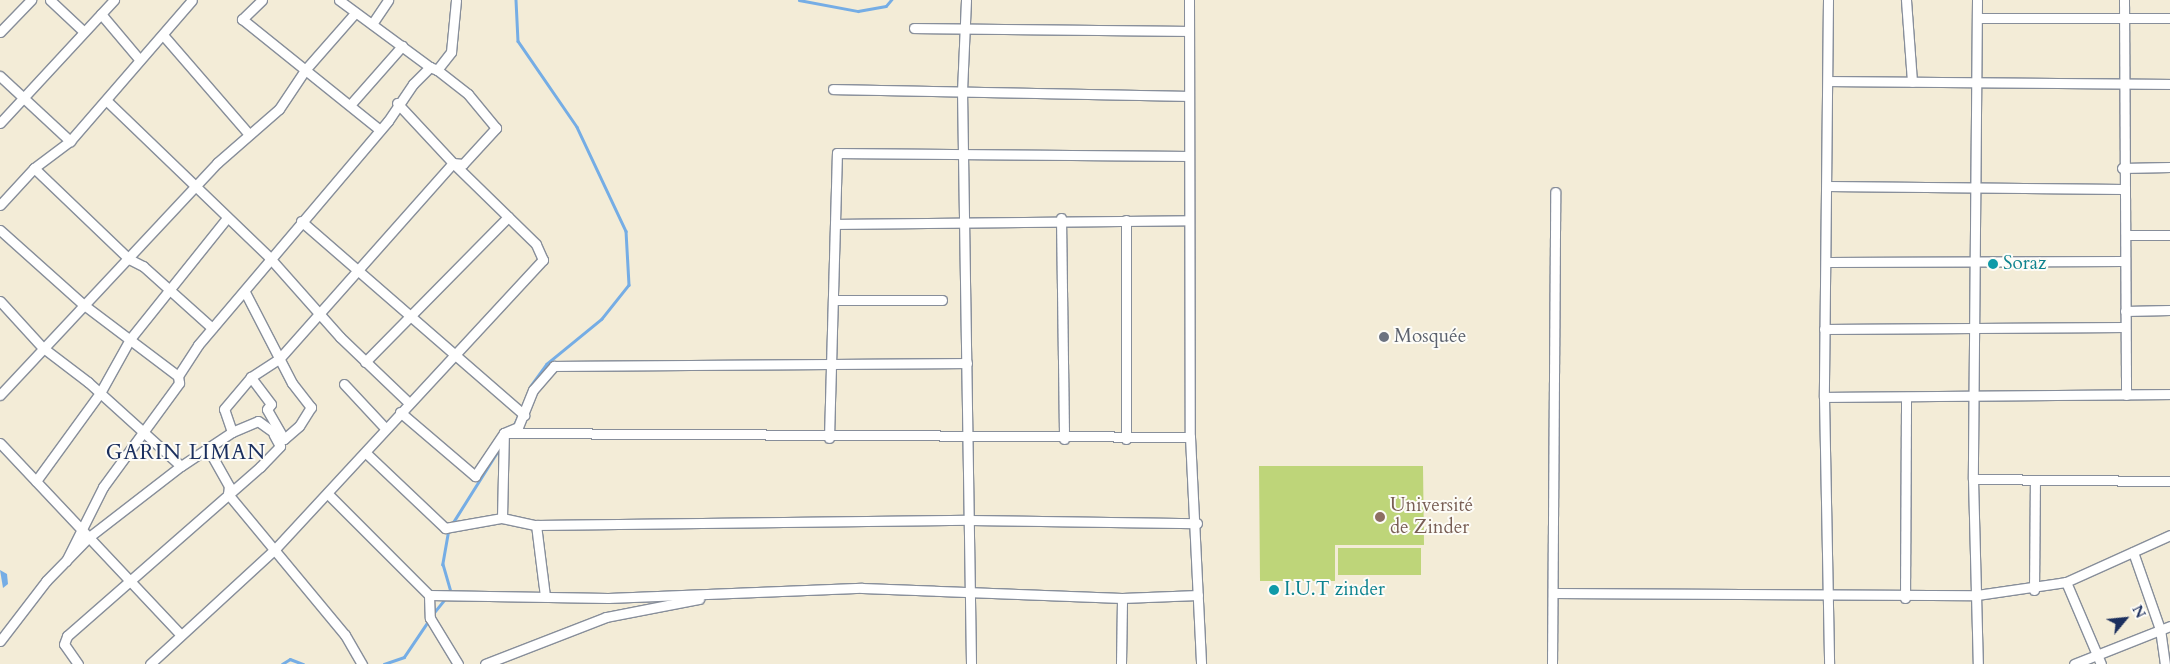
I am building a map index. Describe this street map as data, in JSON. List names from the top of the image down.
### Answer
{
  "districts": ["GARIN LIMAN"],
  "places": [
    "Soraz",
    "Mosquée",
    "Université de Zinder",
    "I.U.T zinder"
  ],
  "north": "top right"
}
